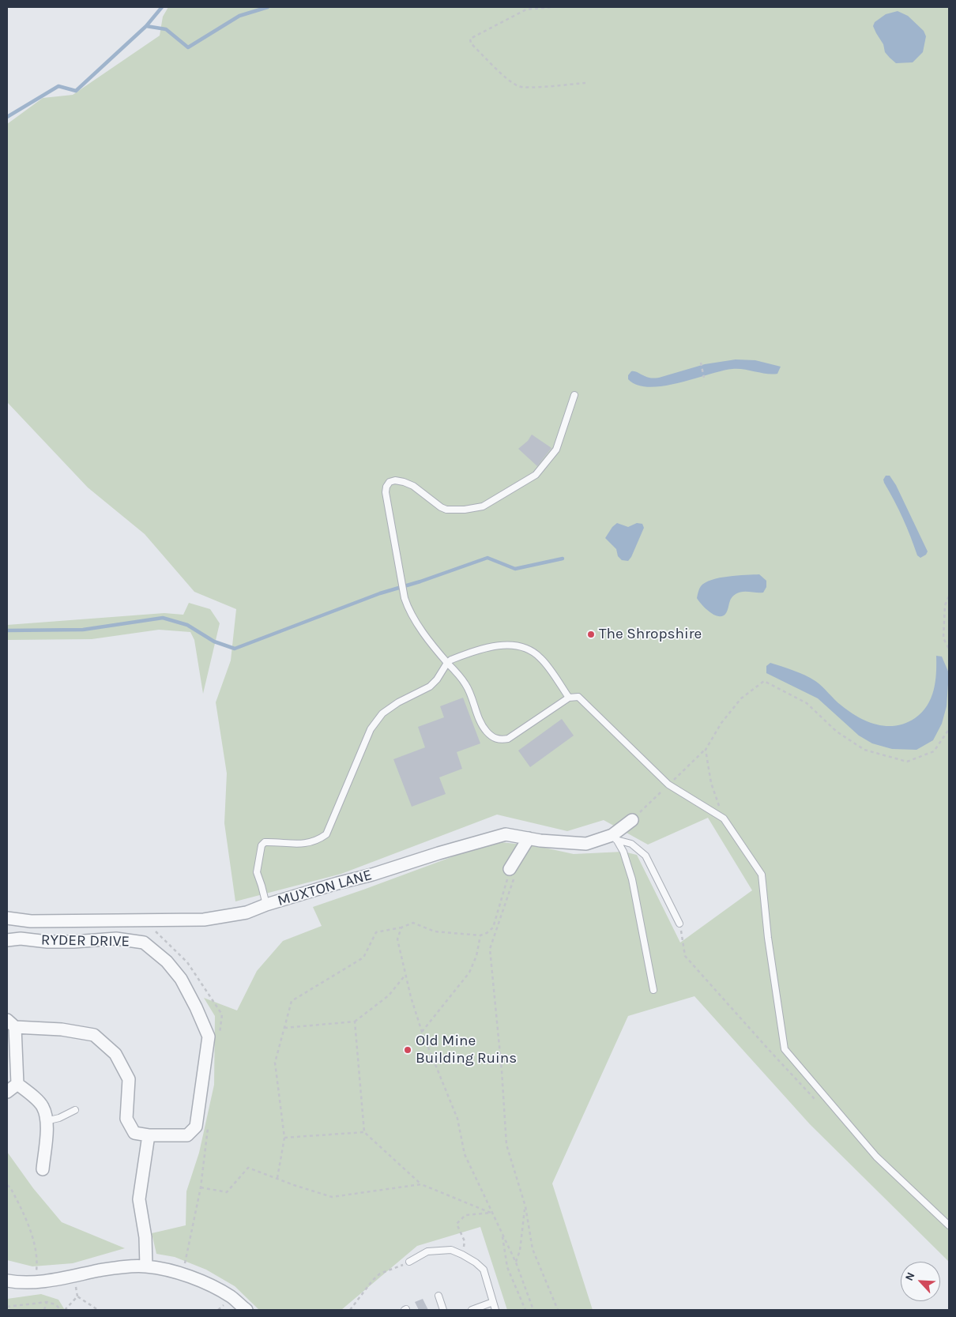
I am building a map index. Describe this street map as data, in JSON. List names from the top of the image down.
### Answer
{
  "streets": {
    "street": ["MUXTON LANE", "RYDER DRIVE"]
  },
  "places": ["The Shropshire", "Old Mine Building Ruins"],
  "north": "top left"
}
